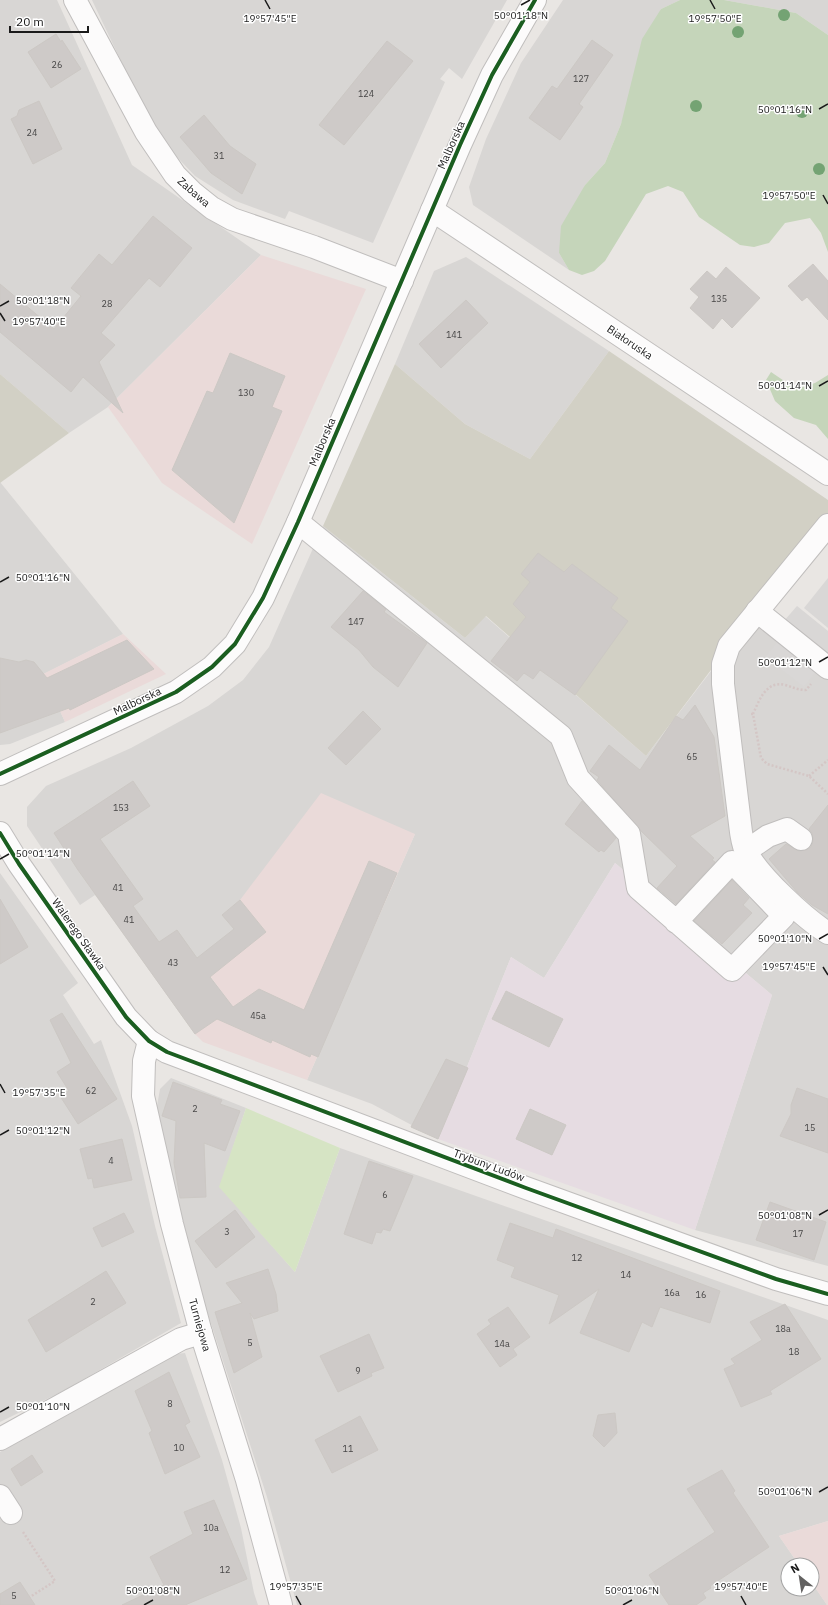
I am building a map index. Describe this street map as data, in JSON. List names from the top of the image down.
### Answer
{
  "streets": {
    "street": [
      "Malborska",
      "Zabawa",
      "Białoruska",
      "Walerego Sławka",
      "Trybuny Ludów",
      "Turniejowa"
    ]
  },
  "crossings": [
    ["Malborska", "Zabawa"],
    ["Malborska", "Białoruska"],
    ["Walerego Sławka", "Trybuny Ludów"],
    ["Walerego Sławka", "Turniejowa"],
    ["Trybuny Ludów", "Turniejowa"]
  ],
  "house_numbers": [
    "26",
    "127",
    "124",
    "24",
    "31",
    "135",
    "28",
    "141",
    "130",
    "147",
    "65",
    "153",
    "41",
    "41",
    "43",
    "45a",
    "62",
    "2",
    "15",
    "4",
    "6",
    "3",
    "17",
    "12",
    "14",
    "16a",
    "16",
    "2",
    "18a",
    "5",
    "14a",
    "18",
    "9",
    "8",
    "10",
    "11",
    "10a",
    "12",
    "5"
  ],
  "scale_bar": "20 m",
  "north": "top left",
  "coordinates": [
    "50°01'18\"N",
    "19°57'45\"E",
    "19°57'50\"E",
    "50°01'16\"N",
    "19°57'40\"E",
    "50°01'14\"N",
    "50°01'12\"N",
    "50°01'10\"N",
    "19°57'35\"E",
    "50°01'08\"N",
    "50°01'06\"N"
  ]
}
